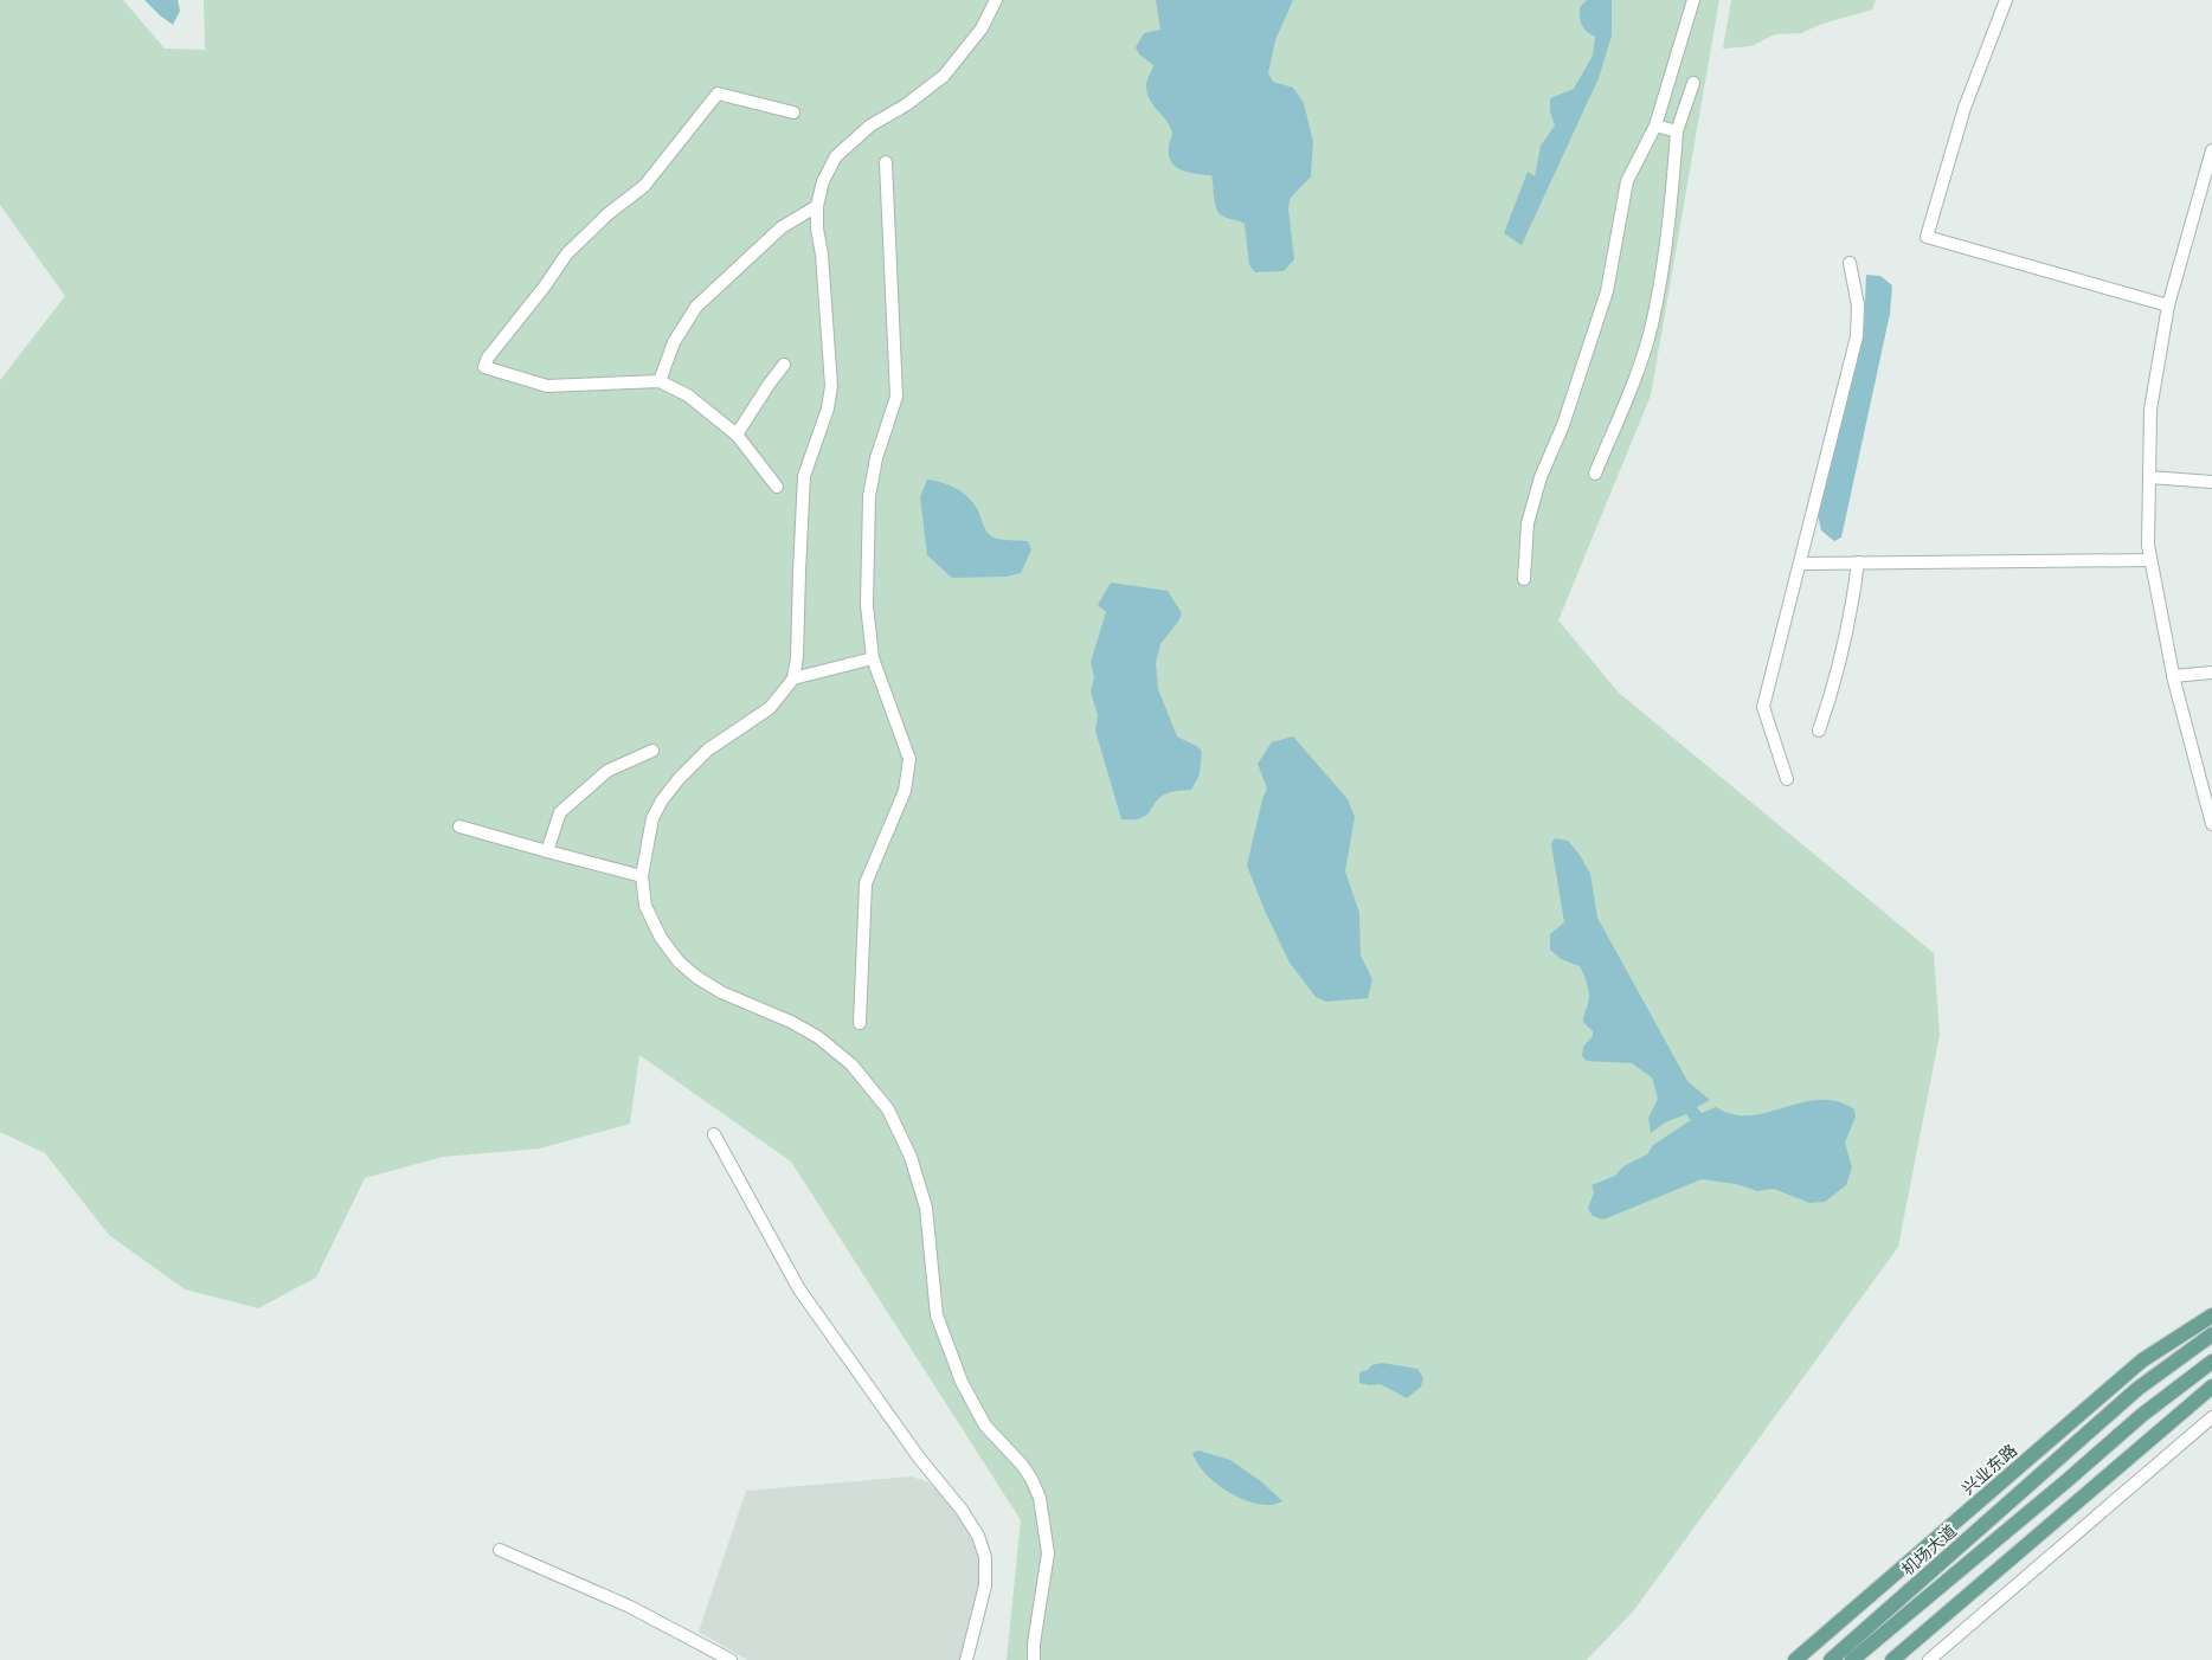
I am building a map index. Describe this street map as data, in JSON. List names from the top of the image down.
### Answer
{
  "streets": {
    "main road": ["兴业东路", "机场大道"]
  }
}
